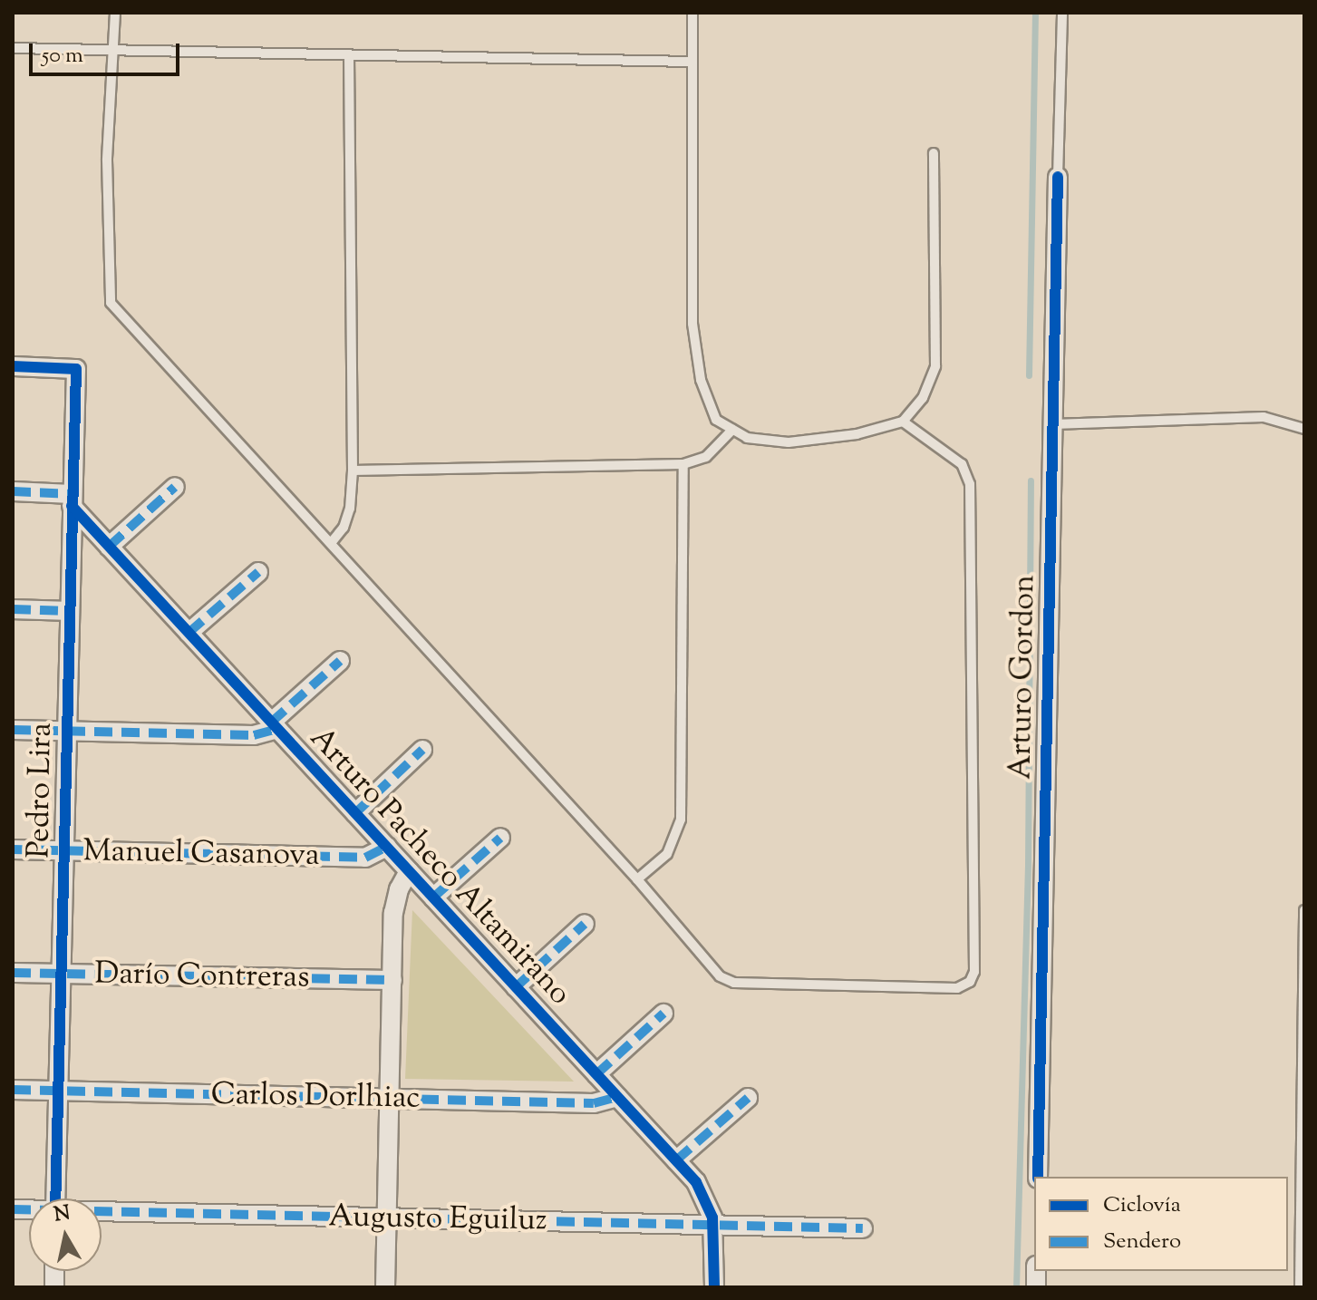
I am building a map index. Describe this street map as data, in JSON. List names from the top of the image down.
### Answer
{
  "streets": {
    "street": [
      "Arturo Gordon",
      "Pedro Lira",
      "Manuel Casanova",
      "Arturo Pacheco Altamirano",
      "Darío Contreras",
      "Carlos Dorlhiac",
      "Augusto Eguiluz"
    ]
  },
  "crossings": [
    ["Pedro Lira", "Manuel Casanova"],
    ["Pedro Lira", "Arturo Pacheco Altamirano"],
    ["Pedro Lira", "Darío Contreras"],
    ["Pedro Lira", "Carlos Dorlhiac"],
    ["Manuel Casanova", "Arturo Pacheco Altamirano"],
    ["Arturo Pacheco Altamirano", "Carlos Dorlhiac"],
    ["Arturo Pacheco Altamirano", "Augusto Eguiluz"]
  ],
  "legend": ["Ciclovía", "Sendero"],
  "scale_bar": "50 m",
  "north": "top"
}
